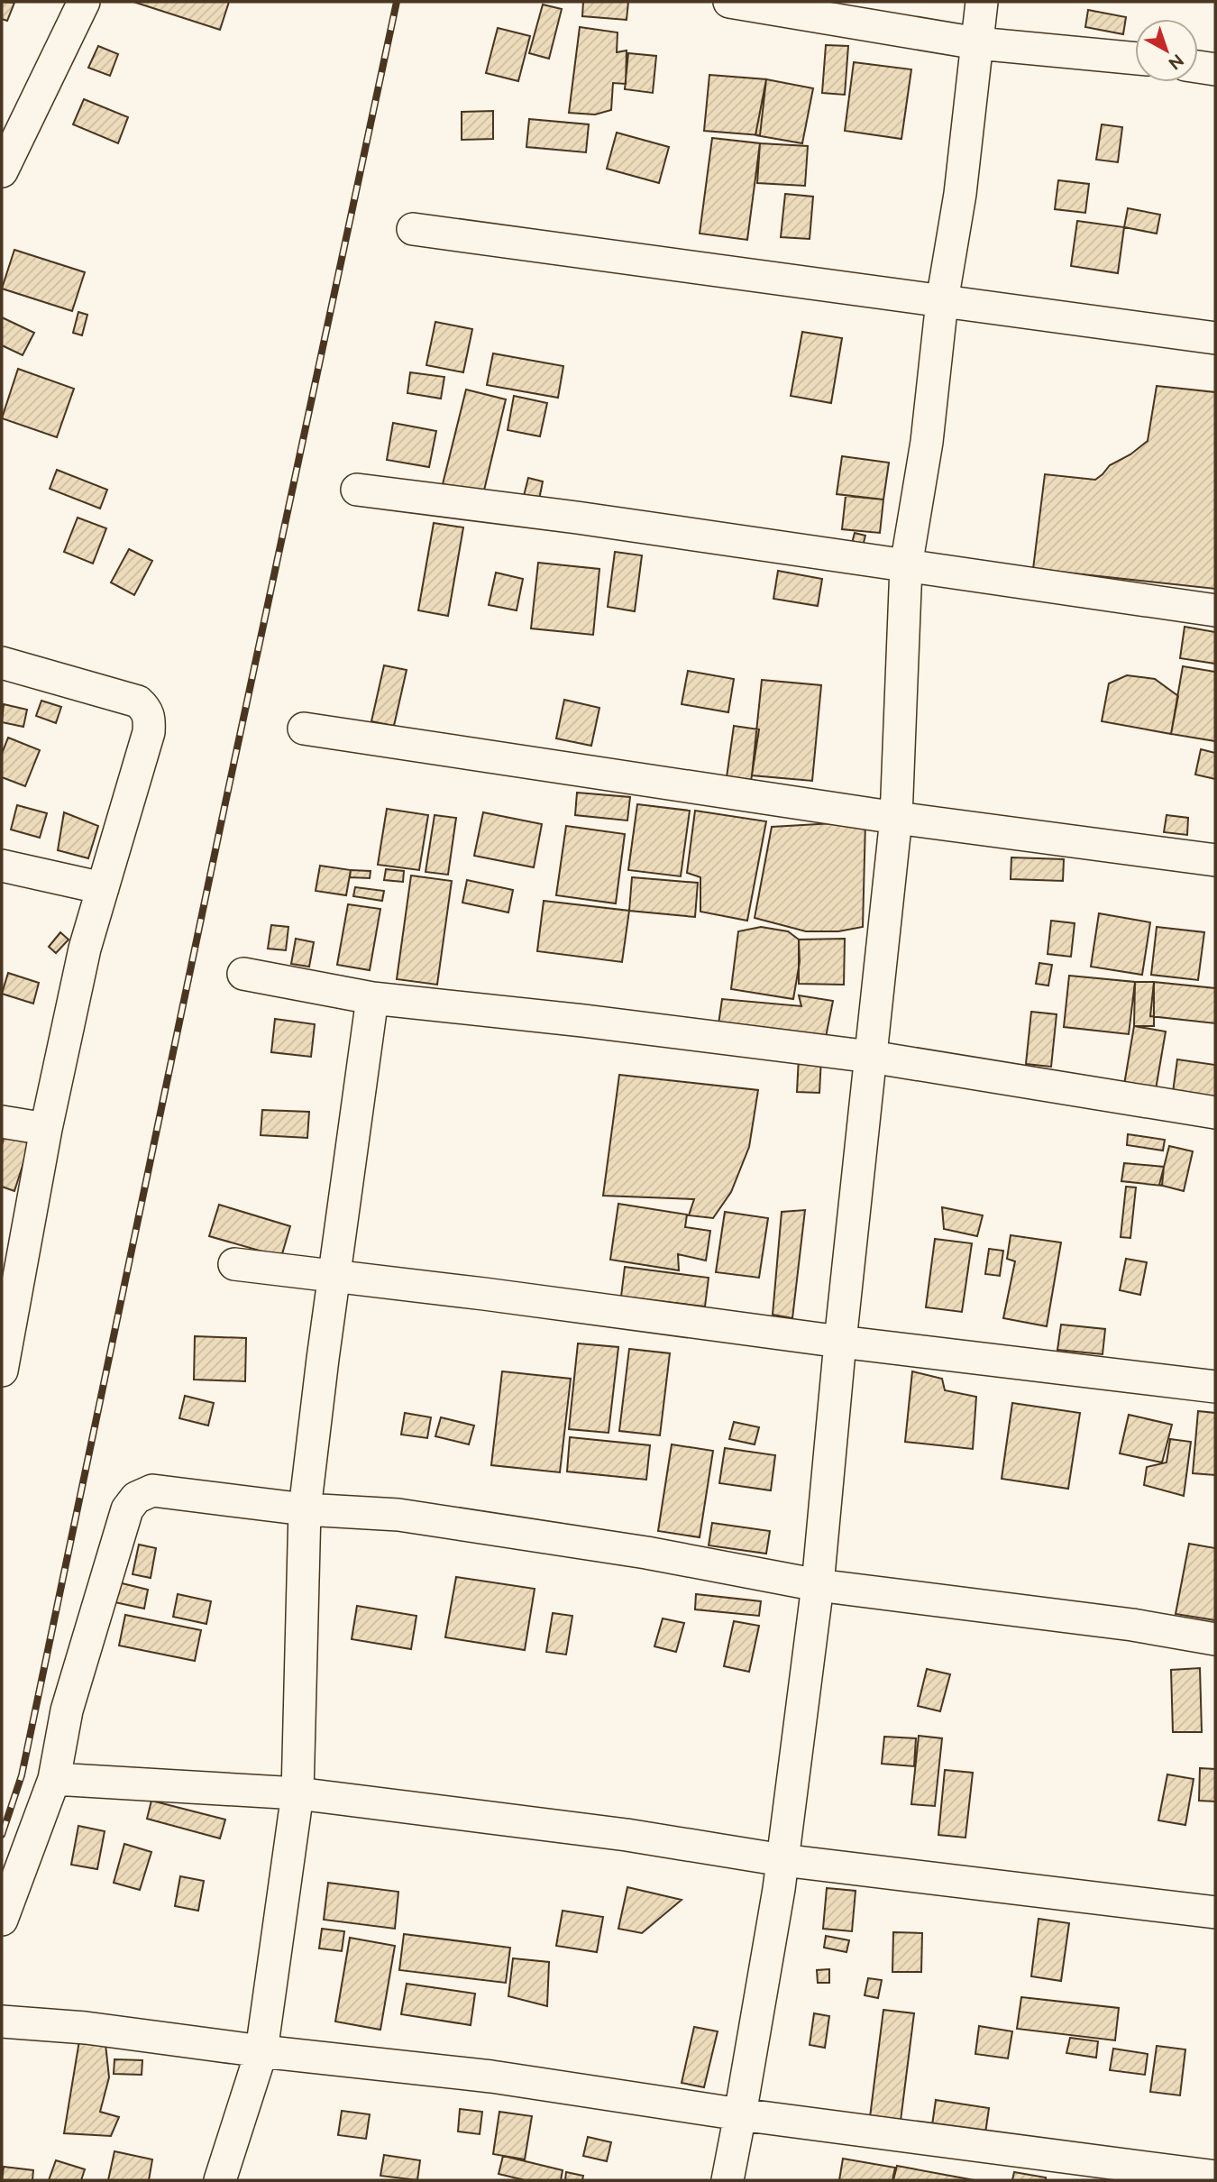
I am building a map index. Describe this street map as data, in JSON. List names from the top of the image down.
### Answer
{
  "north": "bottom right"
}
